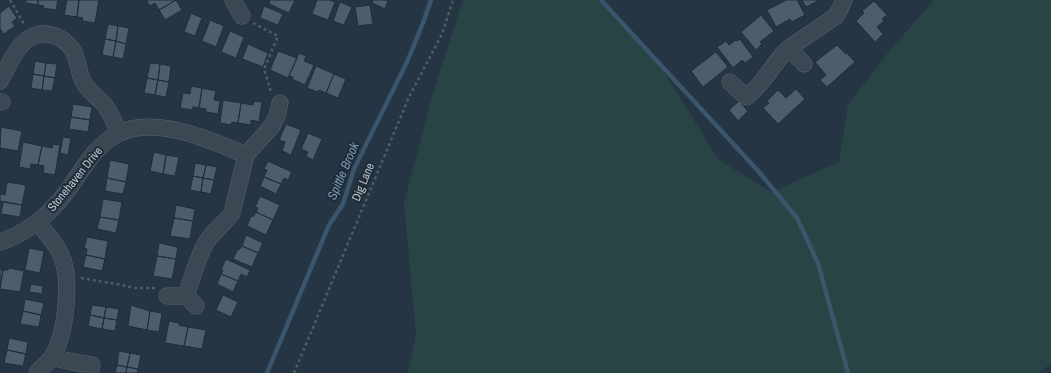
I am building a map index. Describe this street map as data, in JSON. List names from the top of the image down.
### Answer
{
  "streets": {
    "street": ["Stonehaven Drive"],
    "path": ["Dig Lane"]
  },
  "water": ["Spittle Brook"]
}
